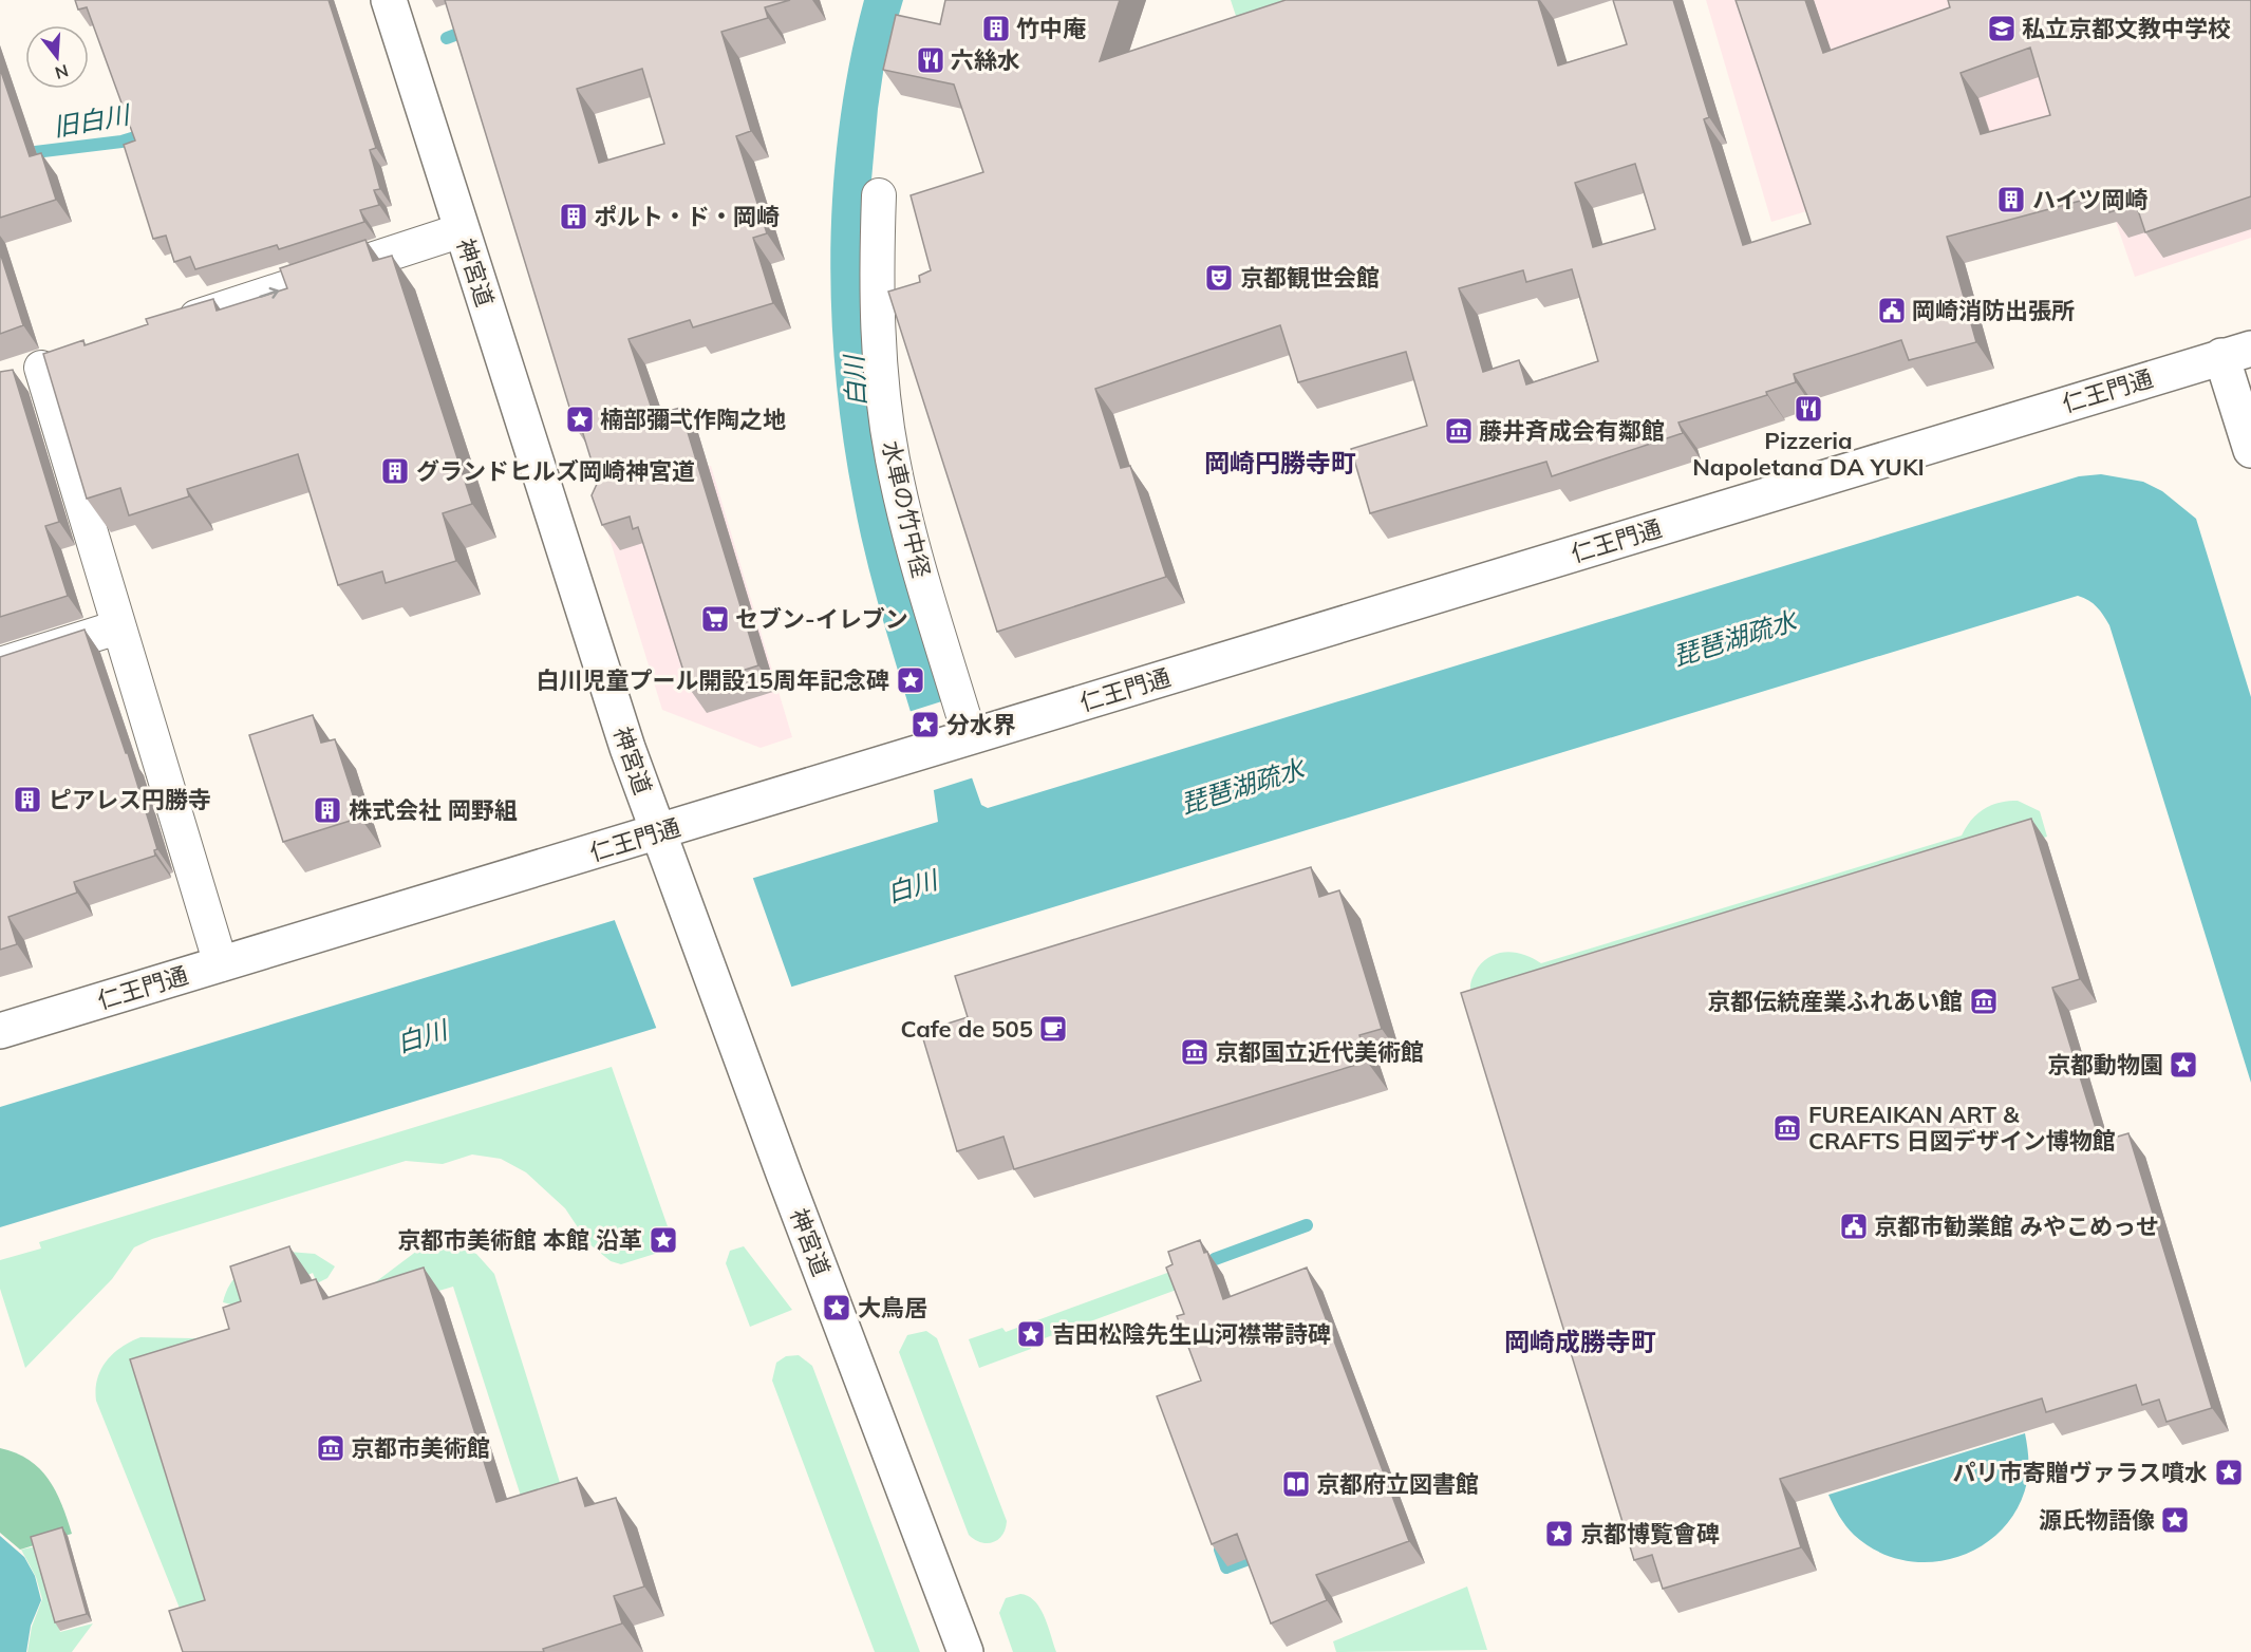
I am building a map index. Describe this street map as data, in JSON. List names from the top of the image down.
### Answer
{
  "streets": {
    "street": ["神宮道", "仁王門通", "水車の竹中径"]
  },
  "crossings": [
    ["神宮道", "仁王門通"],
    ["仁王門通", "水車の竹中径"]
  ],
  "districts": ["岡崎円勝寺町", "岡崎成勝寺町"],
  "water": ["旧白川", "白川", "琵琶湖疏水"],
  "places": {
    "building": [
      "竹中庵",
      "ハイツ岡崎",
      "ポルト・ド・岡崎",
      "グランドヒルズ岡崎神宮道",
      "ピアレス円勝寺",
      "株式会社 岡野組"
    ],
    "school or university": ["私立京都文教中学校"],
    "restaurant": ["六絲水", "Pizzeria Napoletana DA YUKI"],
    "theatre": ["京都観世会館"],
    "public building": ["岡崎消防出張所", "京都市勧業館 みやこめっせ"],
    "place": [
      "楠部彌弌作陶之地",
      "白川児童プール開設15周年記念碑",
      "分水界",
      "京都動物園",
      "京都市美術館 本館 沿革",
      "大鳥居",
      "吉田松陰先生山河襟帯詩碑",
      "パリ市寄贈ヴァラス噴水",
      "源氏物語像",
      "京都博覧會碑"
    ],
    "museum": [
      "藤井斉成会有鄰館",
      "京都伝統産業ふれあい館",
      "京都国立近代美術館",
      "FUREAIKAN ART & CRAFTS 日図デザイン博物館",
      "京都市美術館"
    ],
    "supermarket": ["セブン-イレブン"],
    "cafe": ["Cafe de 505"],
    "library": ["京都府立図書館"]
  },
  "north": "bottom"
}
